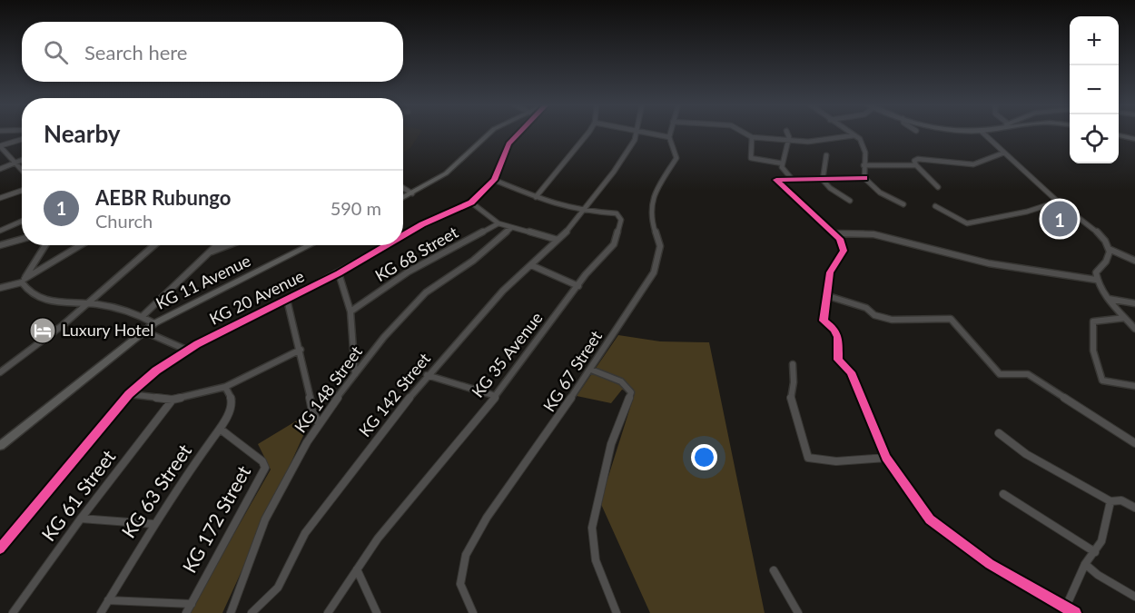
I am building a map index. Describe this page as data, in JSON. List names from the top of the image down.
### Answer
{
  "streets": {
    "main road": ["KG 11 Avenue"],
    "street": [
      "KG 68 Street",
      "KG 20 Avenue",
      "KG 35 Avenue",
      "KG 67 Street",
      "KG 148 Street",
      "KG 142 Street",
      "KG 63 Street",
      "KG 61 Street",
      "KG 172 Street"
    ]
  },
  "crossings": [
    ["KG 20 Avenue", "KG 35 Avenue"],
    ["KG 35 Avenue", "KG 142 Street"],
    ["KG 63 Street", "KG 172 Street"]
  ],
  "places": {
    "hotel": ["Luxury Hotel"]
  },
  "page": {
    "map_buttons": ["+", "−"],
    "search": "Search here",
    "heading": "Nearby",
    "list": [
      {
        "mark": "1",
        "name": "AEBR Rubungo",
        "note": "Church",
        "value": "590 m"
      }
    ],
    "pins": "1"
  }
}
